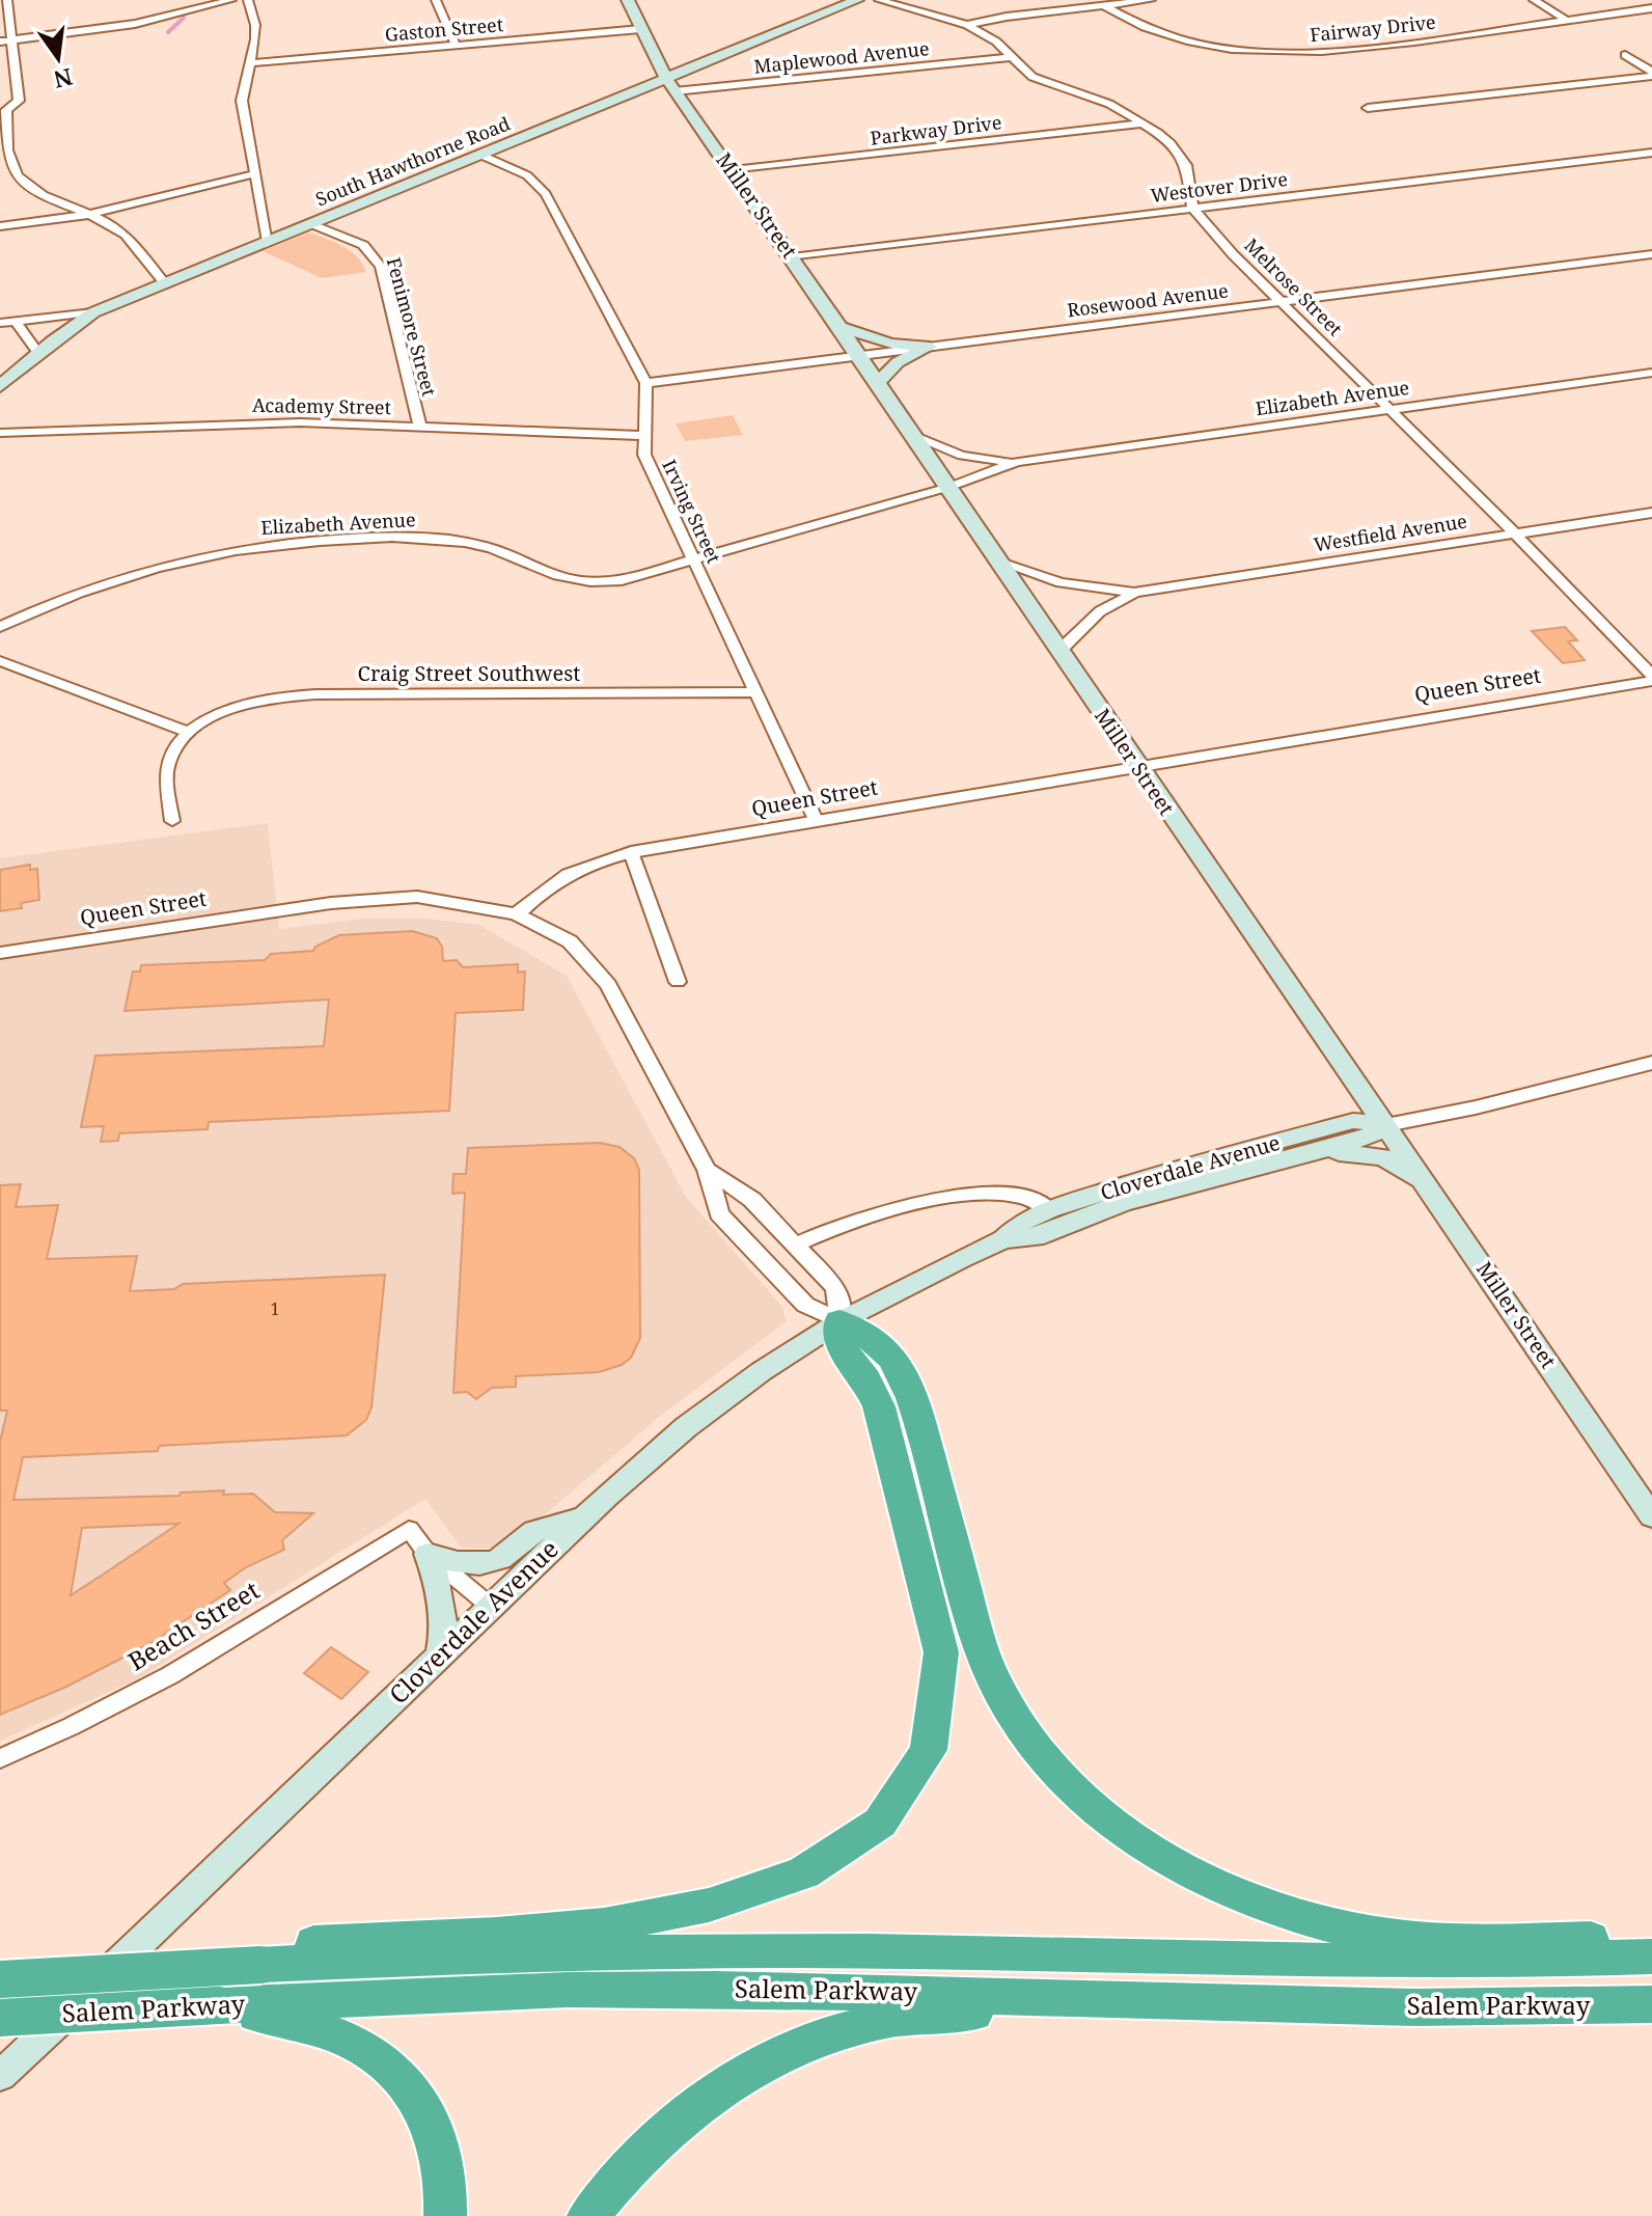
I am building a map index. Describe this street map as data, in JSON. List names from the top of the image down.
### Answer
{
  "streets": {
    "highway": ["Salem Parkway"],
    "main road": ["South Hawthorne Road", "Miller Street", "Cloverdale Avenue"],
    "street": [
      "Fairway Drive",
      "Gaston Street",
      "Maplewood Avenue",
      "Parkway Drive",
      "Westover Drive",
      "Melrose Street",
      "Rosewood Avenue",
      "Fenimore Street",
      "Elizabeth Avenue",
      "Academy Street",
      "Irving Street",
      "Westfield Avenue",
      "Craig Street Southwest",
      "Queen Street",
      "Beach Street"
    ]
  },
  "crossings": [
    ["Gaston Street", "Miller Street"],
    ["Maplewood Avenue", "South Hawthorne Road"],
    ["Maplewood Avenue", "Miller Street"],
    ["Parkway Drive", "Miller Street"],
    ["South Hawthorne Road", "Miller Street"],
    ["South Hawthorne Road", "Fenimore Street"],
    ["Westover Drive", "Miller Street"],
    ["Westover Drive", "Melrose Street"],
    ["Miller Street", "Rosewood Avenue"],
    ["Miller Street", "Elizabeth Avenue"],
    ["Miller Street", "Westfield Avenue"],
    ["Miller Street", "Queen Street"],
    ["Miller Street", "Cloverdale Avenue"],
    ["Melrose Street", "Rosewood Avenue"],
    ["Melrose Street", "Elizabeth Avenue"],
    ["Melrose Street", "Westfield Avenue"],
    ["Rosewood Avenue", "Irving Street"],
    ["Fenimore Street", "Academy Street"],
    ["Elizabeth Avenue", "Irving Street"],
    ["Academy Street", "Irving Street"],
    ["Irving Street", "Craig Street Southwest"],
    ["Irving Street", "Queen Street"]
  ],
  "house_numbers": ["1"],
  "north": "bottom"
}
